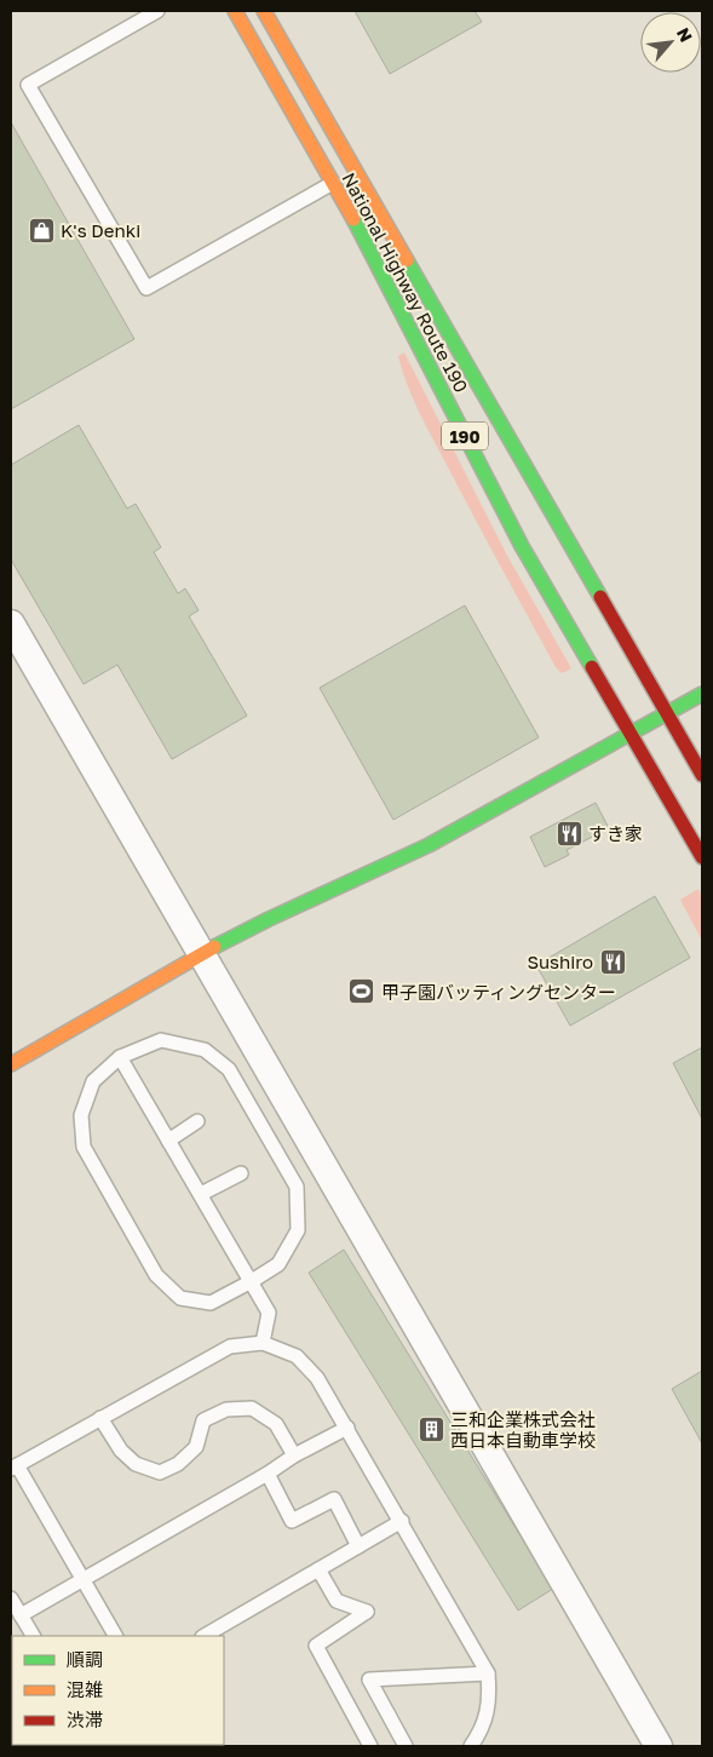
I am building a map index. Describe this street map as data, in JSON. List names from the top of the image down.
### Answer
{
  "streets": {
    "main road": ["National Highway Route 190", "190"]
  },
  "places": {
    "shop": ["K's Denki"],
    "restaurant": ["すき家", "Sushiro"],
    "sports": ["甲子園バッティングセンター"],
    "building": ["三和企業株式会社 西日本自動車学校"]
  },
  "legend": ["順調", "混雑", "渋滞"],
  "north": "top right"
}
